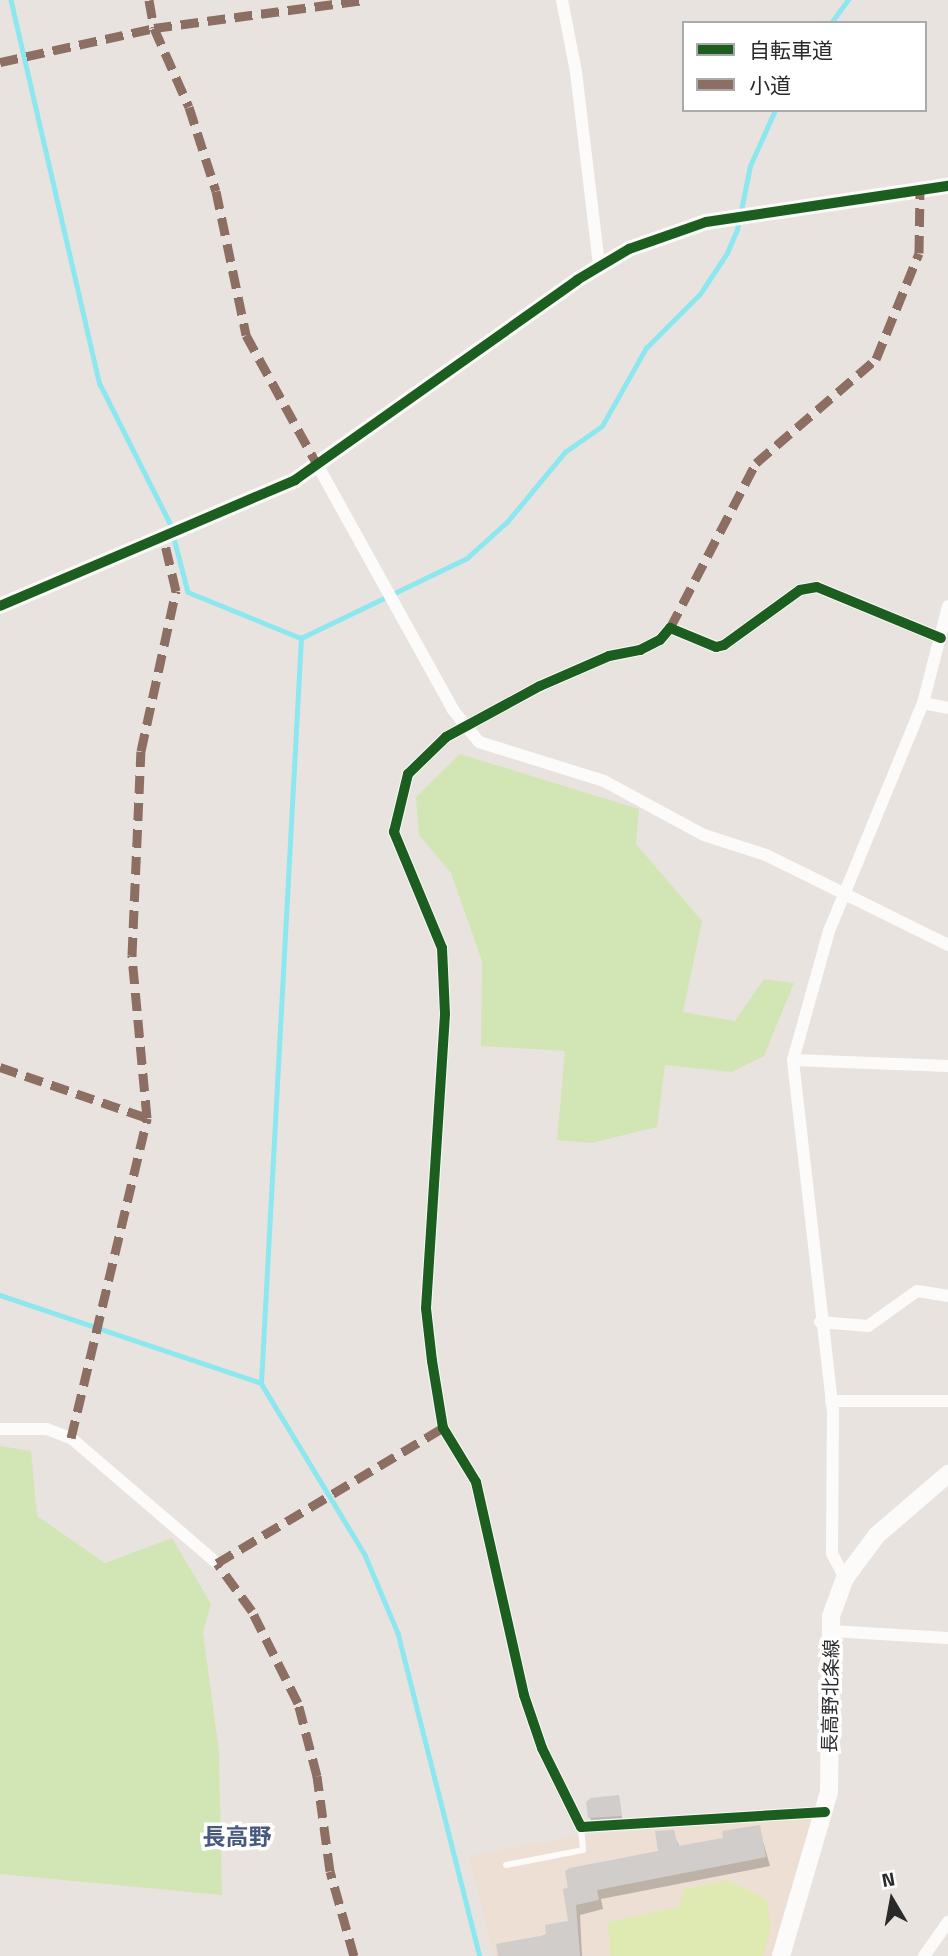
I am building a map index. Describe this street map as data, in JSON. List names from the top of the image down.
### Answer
{
  "streets": {
    "main road": ["長高野北条線"]
  },
  "districts": ["長高野"],
  "legend": ["自転車道", "小道"],
  "north": "top"
}
